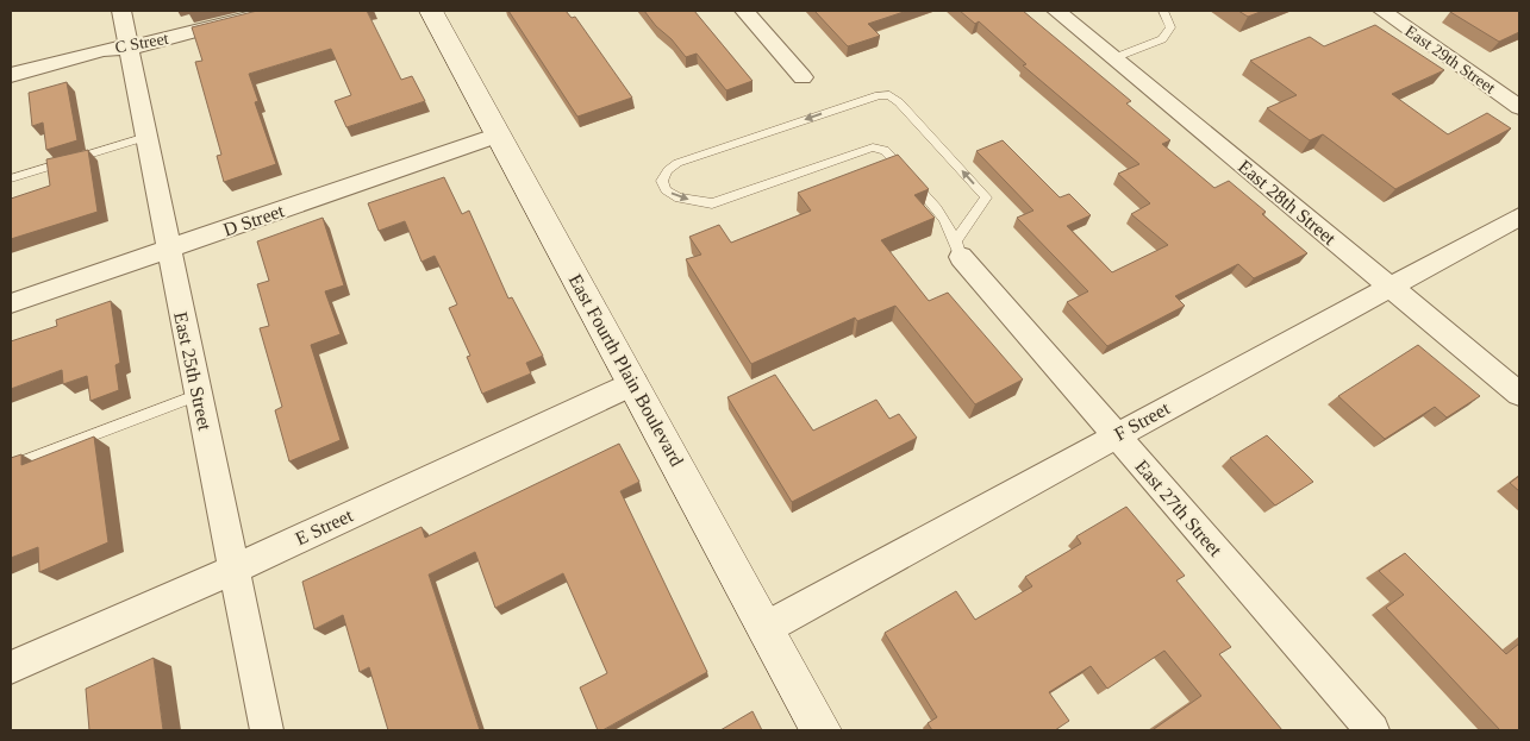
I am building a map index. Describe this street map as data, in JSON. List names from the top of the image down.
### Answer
{
  "streets": {
    "main road": ["East Fourth Plain Boulevard"],
    "street": [
      "C Street",
      "East 29th Street",
      "East 28th Street",
      "D Street",
      "East 25th Street",
      "F Street",
      "East 27th Street",
      "E Street"
    ]
  },
  "crossings": [
    ["C Street", "East 25th Street"],
    ["East 28th Street", "F Street"],
    ["D Street", "East Fourth Plain Boulevard"],
    ["D Street", "East 25th Street"],
    ["East Fourth Plain Boulevard", "F Street"],
    ["East Fourth Plain Boulevard", "E Street"],
    ["East 25th Street", "E Street"],
    ["F Street", "East 27th Street"]
  ]
}
